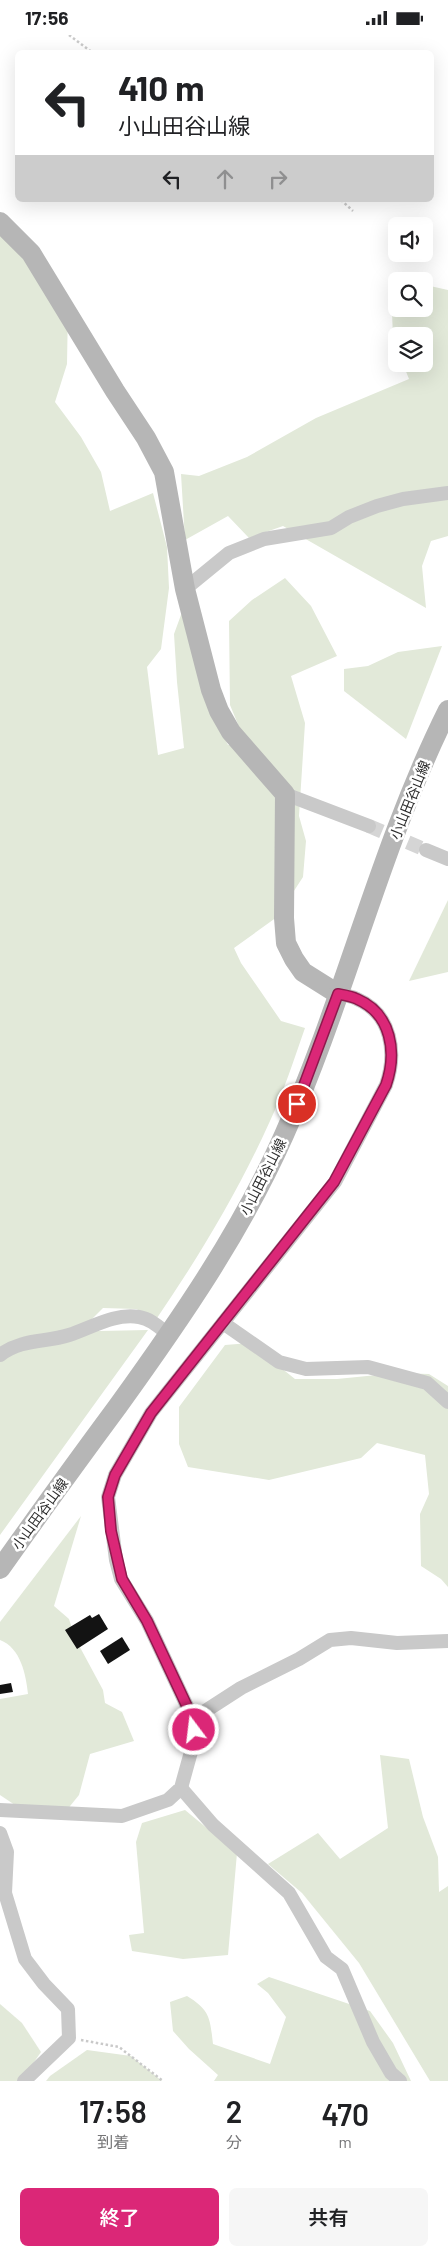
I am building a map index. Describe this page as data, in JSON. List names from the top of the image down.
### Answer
{
  "streets": {
    "main road": ["小山田谷山線"]
  },
  "page": {
    "status": "17:56",
    "turn": ["410 m", "小山田谷山線"],
    "eta": [
      "17:58",
      "到着",
      "2",
      "分",
      "470",
      "m"
    ],
    "buttons": ["終了", "共有"]
  }
}
